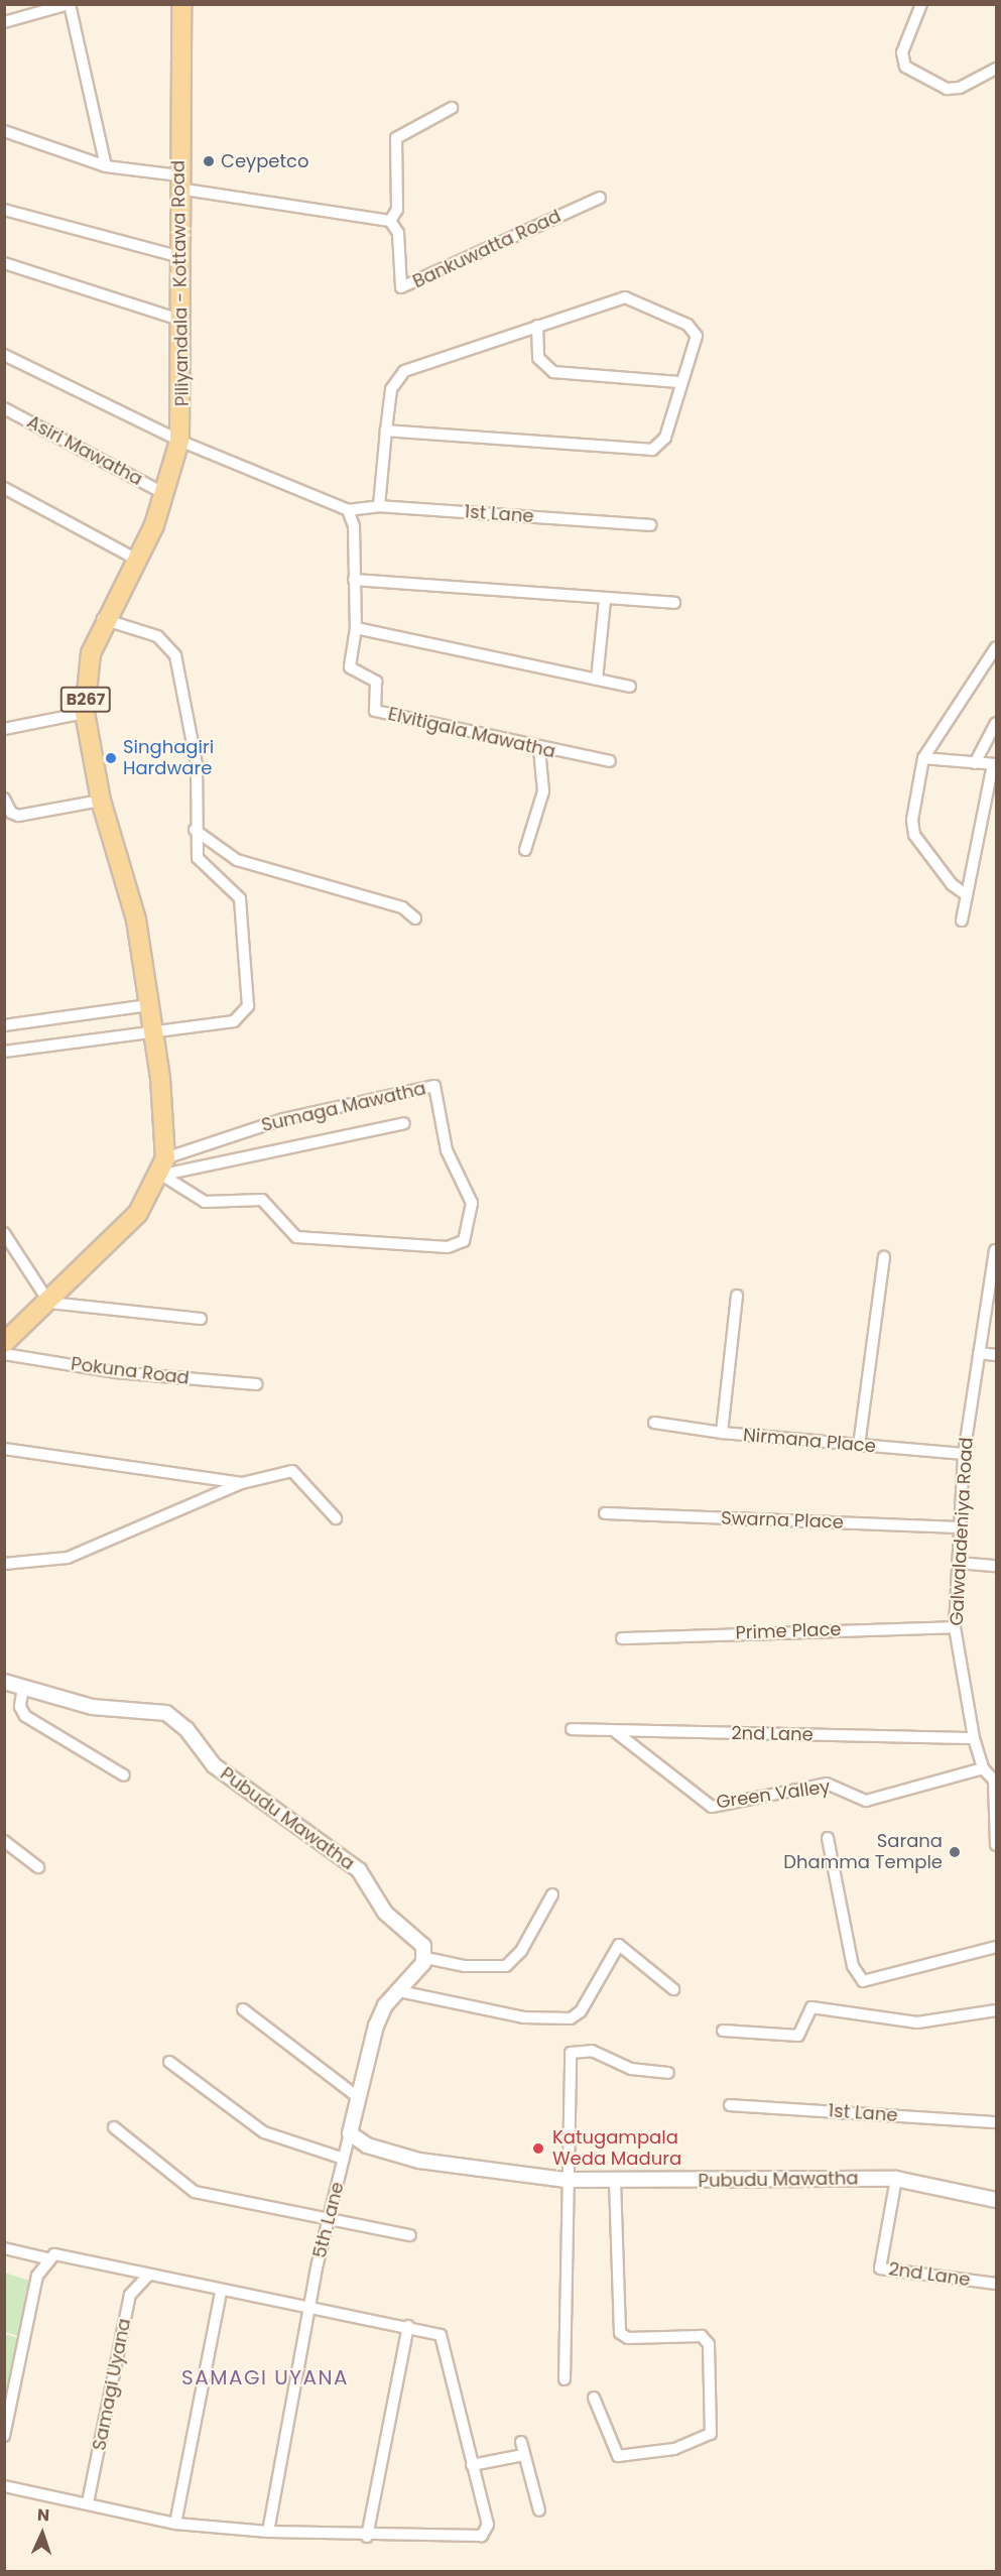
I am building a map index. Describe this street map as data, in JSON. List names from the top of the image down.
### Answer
{
  "streets": {
    "main road": ["Piliyandala - Kottawa Road", "B267"],
    "street": [
      "Bankuwatta Road",
      "Asiri Mawatha",
      "1st Lane",
      "Elvitigala Mawatha",
      "Sumaga Mawatha",
      "Pokuna Road",
      "Nirmana Place",
      "Swarna Place",
      "Galwaladeniya Road",
      "Prime Place",
      "2nd Lane",
      "Green Valley",
      "Pubudu Mawatha",
      "5th Lane",
      "Samagi Uyana"
    ]
  },
  "crossings": [
    ["Piliyandala - Kottawa Road", "Asiri Mawatha"],
    ["Piliyandala - Kottawa Road", "Sumaga Mawatha"],
    ["1st Lane", "Elvitigala Mawatha"],
    ["Nirmana Place", "Galwaladeniya Road"],
    ["Swarna Place", "Galwaladeniya Road"],
    ["Galwaladeniya Road", "Prime Place"],
    ["Galwaladeniya Road", "2nd Lane"],
    ["Galwaladeniya Road", "Green Valley"],
    ["2nd Lane", "Green Valley"],
    ["2nd Lane", "Pubudu Mawatha"],
    ["Pubudu Mawatha", "5th Lane"]
  ],
  "districts": ["SAMAGI UYANA"],
  "places": [
    "Ceypetco",
    "Singhagiri Hardware",
    "Sarana Dhamma Temple",
    "Katugampala Weda Madura"
  ],
  "north": "top"
}
